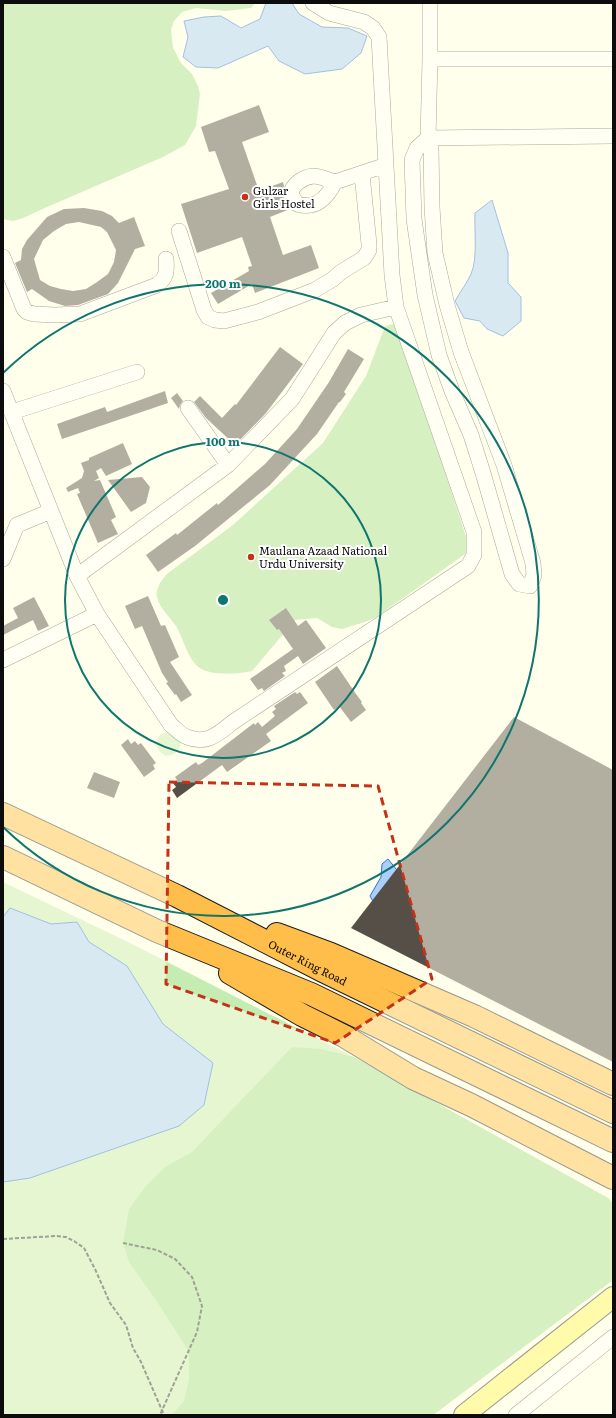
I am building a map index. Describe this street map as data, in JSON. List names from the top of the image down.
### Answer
{
  "streets": {
    "highway": ["Outer Ring Road"]
  },
  "places": ["Gulzar Girls Hostel", "Maulana Azaad National Urdu University"],
  "rings": ["200 m", "100 m"]
}
